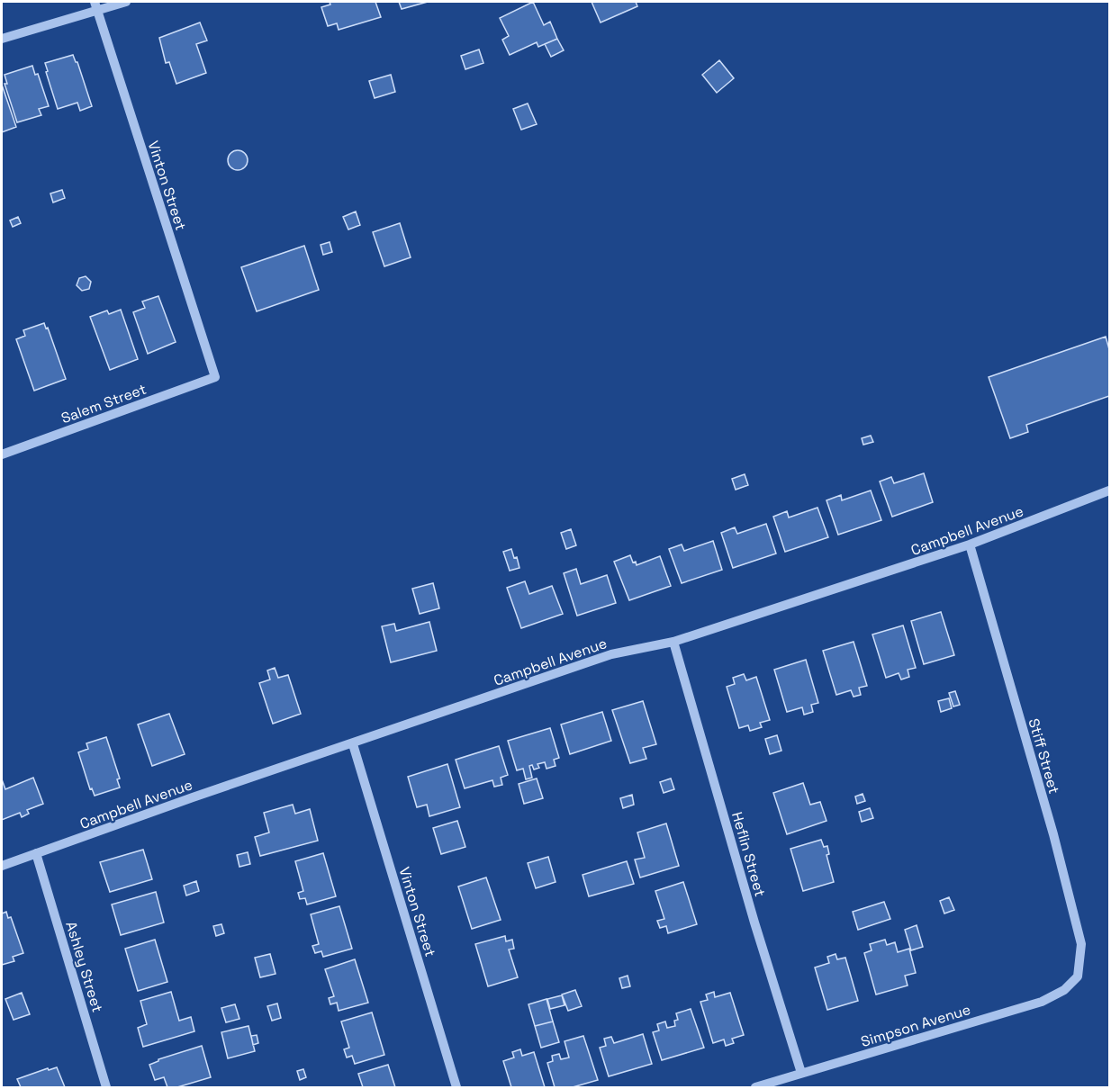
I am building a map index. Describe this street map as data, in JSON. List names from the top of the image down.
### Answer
{
  "streets": {
    "street": [
      "Vinton Street",
      "Salem Street",
      "Campbell Avenue",
      "Stiff Street",
      "Heflin Street",
      "Ashley Street",
      "Simpson Avenue"
    ]
  },
  "crossings": [
    ["Vinton Street", "Salem Street"],
    ["Vinton Street", "Campbell Avenue"],
    ["Campbell Avenue", "Stiff Street"],
    ["Campbell Avenue", "Heflin Street"],
    ["Campbell Avenue", "Ashley Street"],
    ["Stiff Street", "Simpson Avenue"],
    ["Heflin Street", "Simpson Avenue"]
  ]
}
